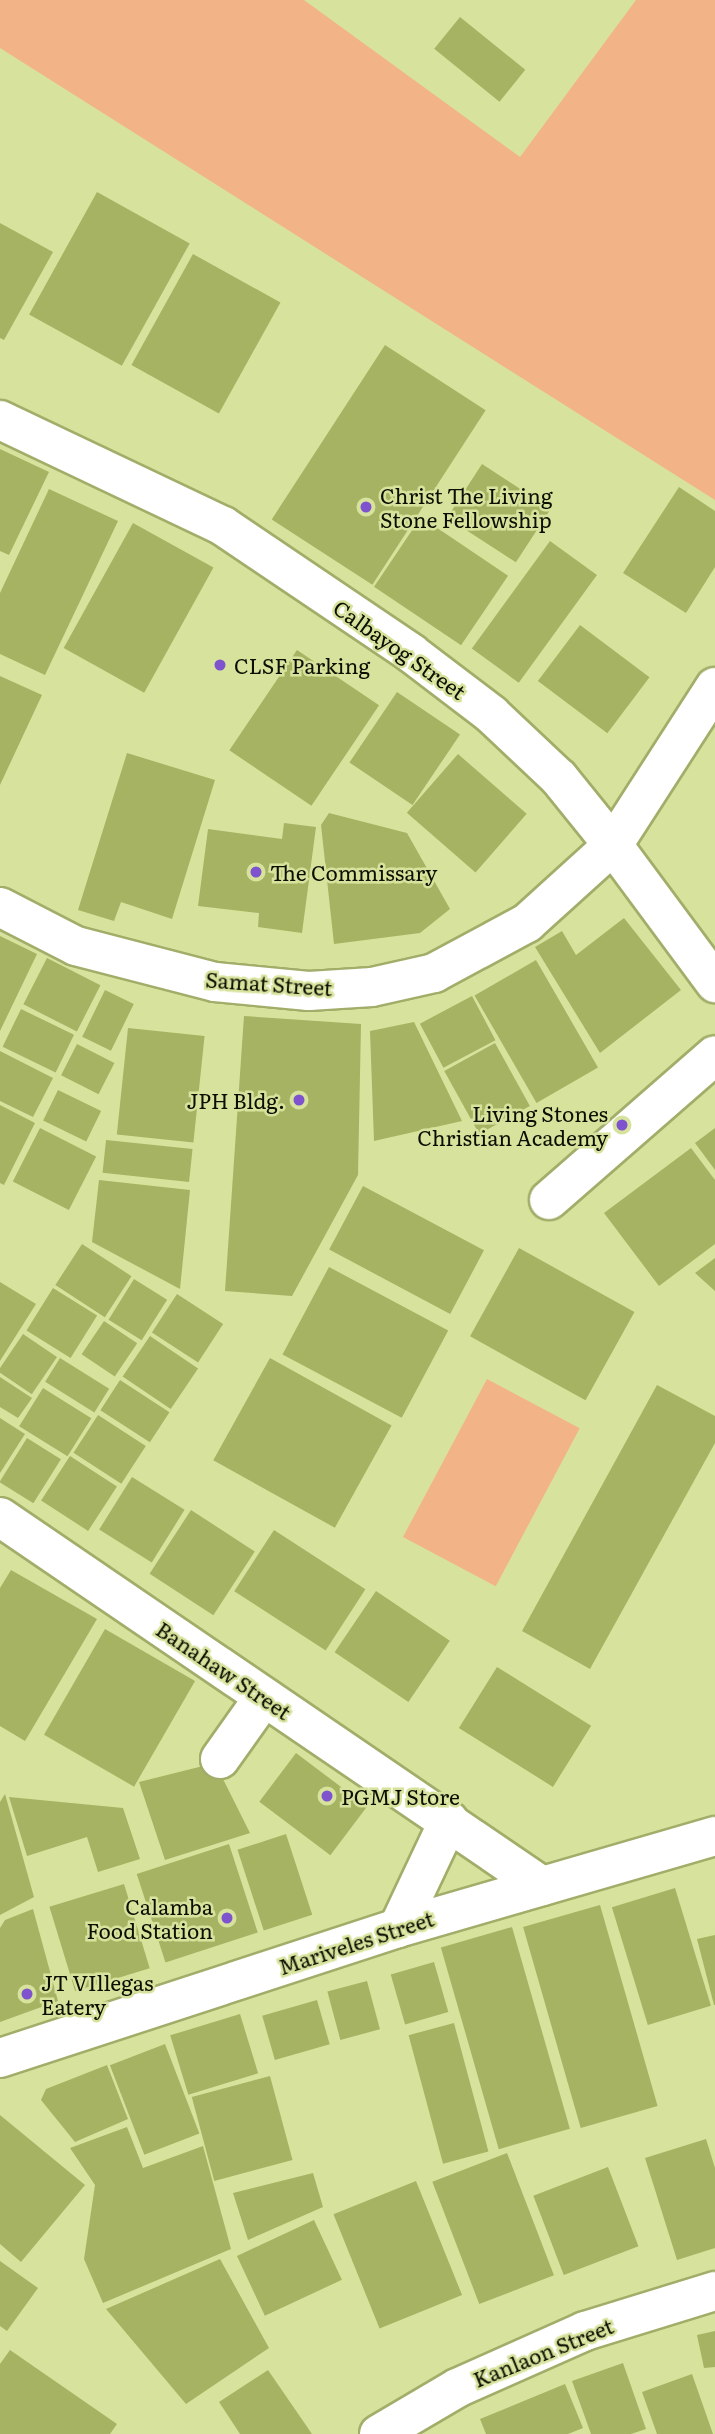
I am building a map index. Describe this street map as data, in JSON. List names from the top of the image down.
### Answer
{
  "streets": {
    "street": [
      "Calbayog Street",
      "Samat Street",
      "Banahaw Street",
      "Mariveles Street",
      "Kanlaon Street"
    ]
  },
  "crossings": [
    ["Calbayog Street", "Samat Street"],
    ["Banahaw Street", "Mariveles Street"]
  ],
  "places": [
    "Christ The Living Stone Fellowship",
    "CLSF Parking",
    "The Commissary",
    "JPH Bldg.",
    "Living Stones Christian Academy",
    "PGMJ Store",
    "Calamba Food Station",
    "JT VIllegas Eatery"
  ]
}
